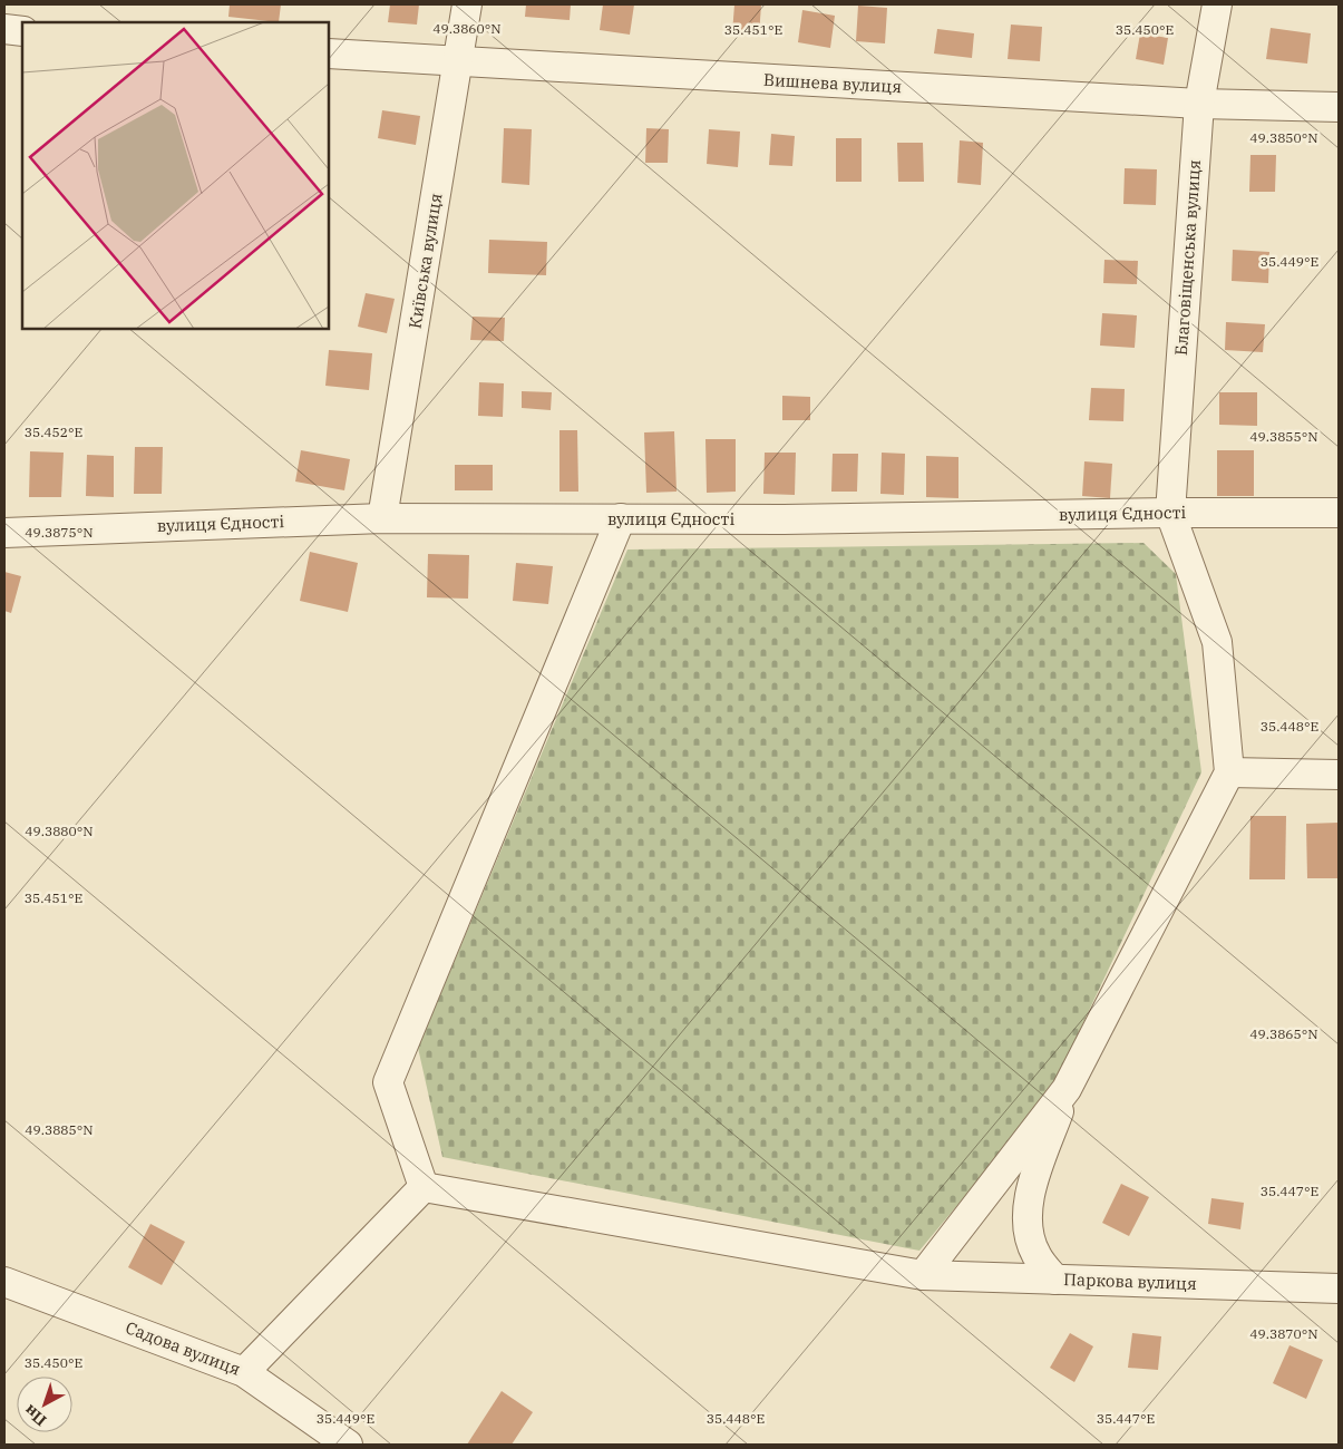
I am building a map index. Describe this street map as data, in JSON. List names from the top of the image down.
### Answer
{
  "streets": {
    "street": [
      "Вишнева вулиця",
      "Благовіщенська вулиця",
      "Київська вулиця",
      "вулиця Єдності",
      "Паркова вулиця",
      "Садова вулиця"
    ]
  },
  "crossings": [
    ["Вишнева вулиця", "Благовіщенська вулиця"],
    ["Вишнева вулиця", "Київська вулиця"],
    ["Благовіщенська вулиця", "вулиця Єдності"],
    ["Київська вулиця", "вулиця Єдності"]
  ],
  "north": "bottom left",
  "coordinates": [
    "49.3860°N",
    "35.451°E",
    "35.450°E",
    "49.3850°N",
    "35.449°E",
    "35.452°E",
    "49.3855°N",
    "49.3875°N",
    "35.448°E",
    "49.3880°N",
    "49.3865°N",
    "49.3885°N",
    "35.447°E",
    "49.3870°N"
  ]
}
